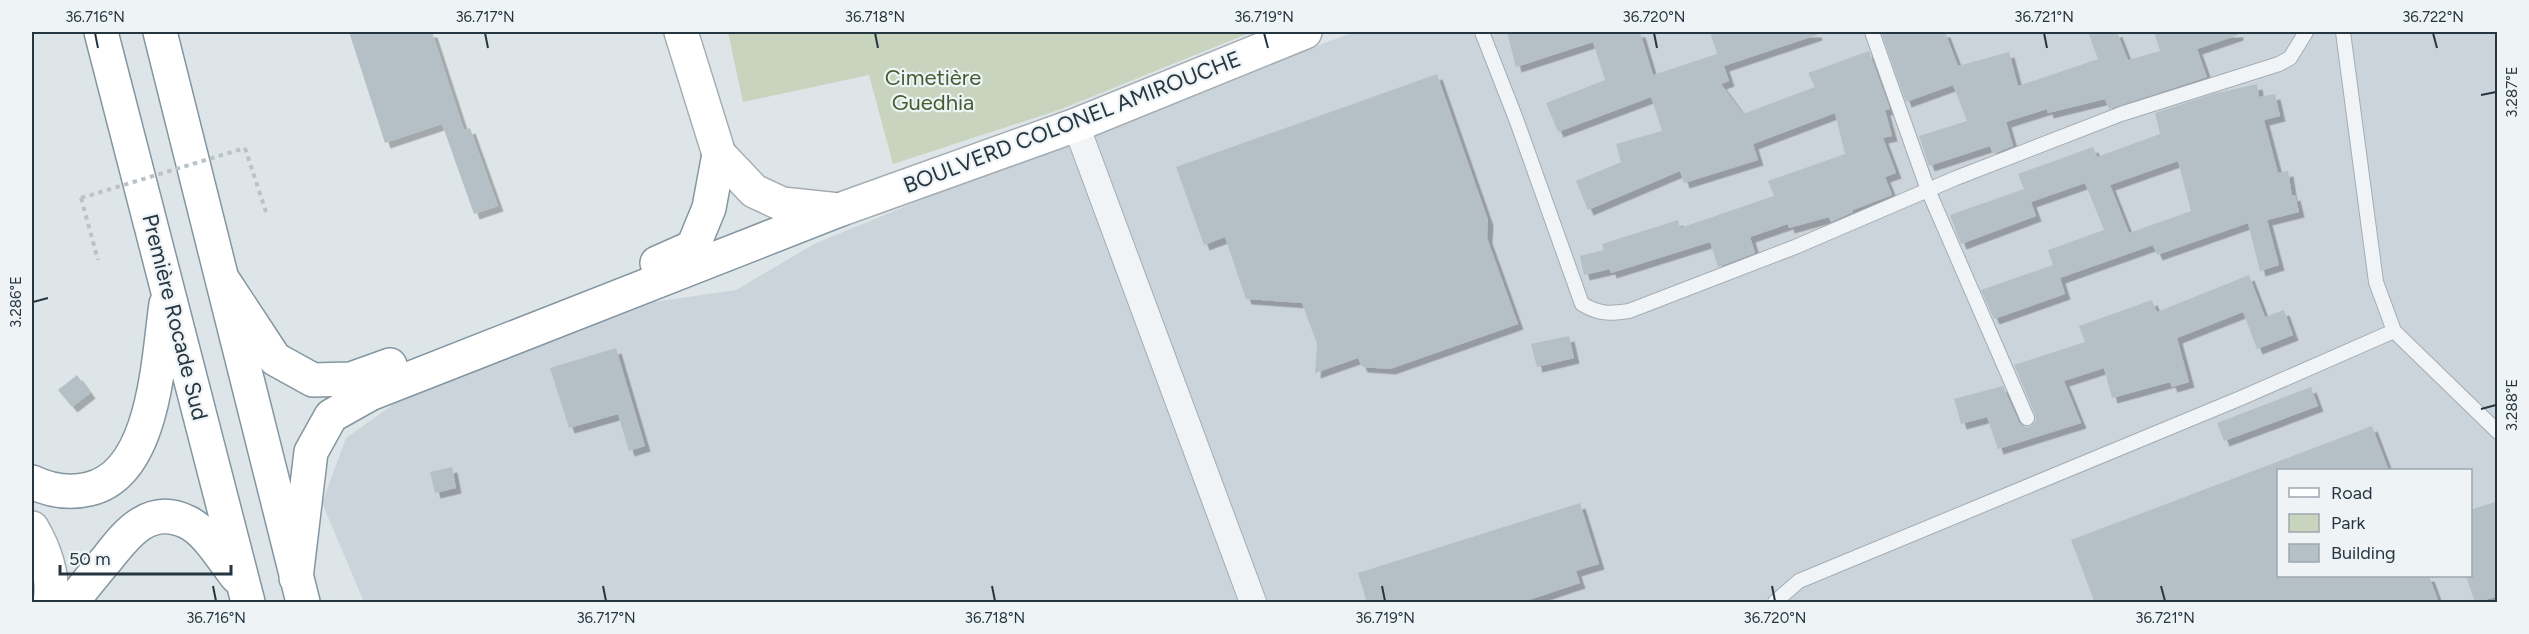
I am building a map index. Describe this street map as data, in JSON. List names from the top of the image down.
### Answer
{
  "streets": {
    "main road": ["BOULVERD COLONEL AMIROUCHE", "Première Rocade Sud"]
  },
  "parks": ["Cimetière Guedhia"],
  "legend": ["Road", "Park", "Building"],
  "scale_bar": "50 m",
  "coordinates": [
    "36.716°N",
    "36.717°N",
    "36.718°N",
    "36.719°N",
    "36.720°N",
    "36.721°N",
    "36.722°N",
    "3.287°E",
    "3.286°E",
    "3.288°E"
  ]
}
